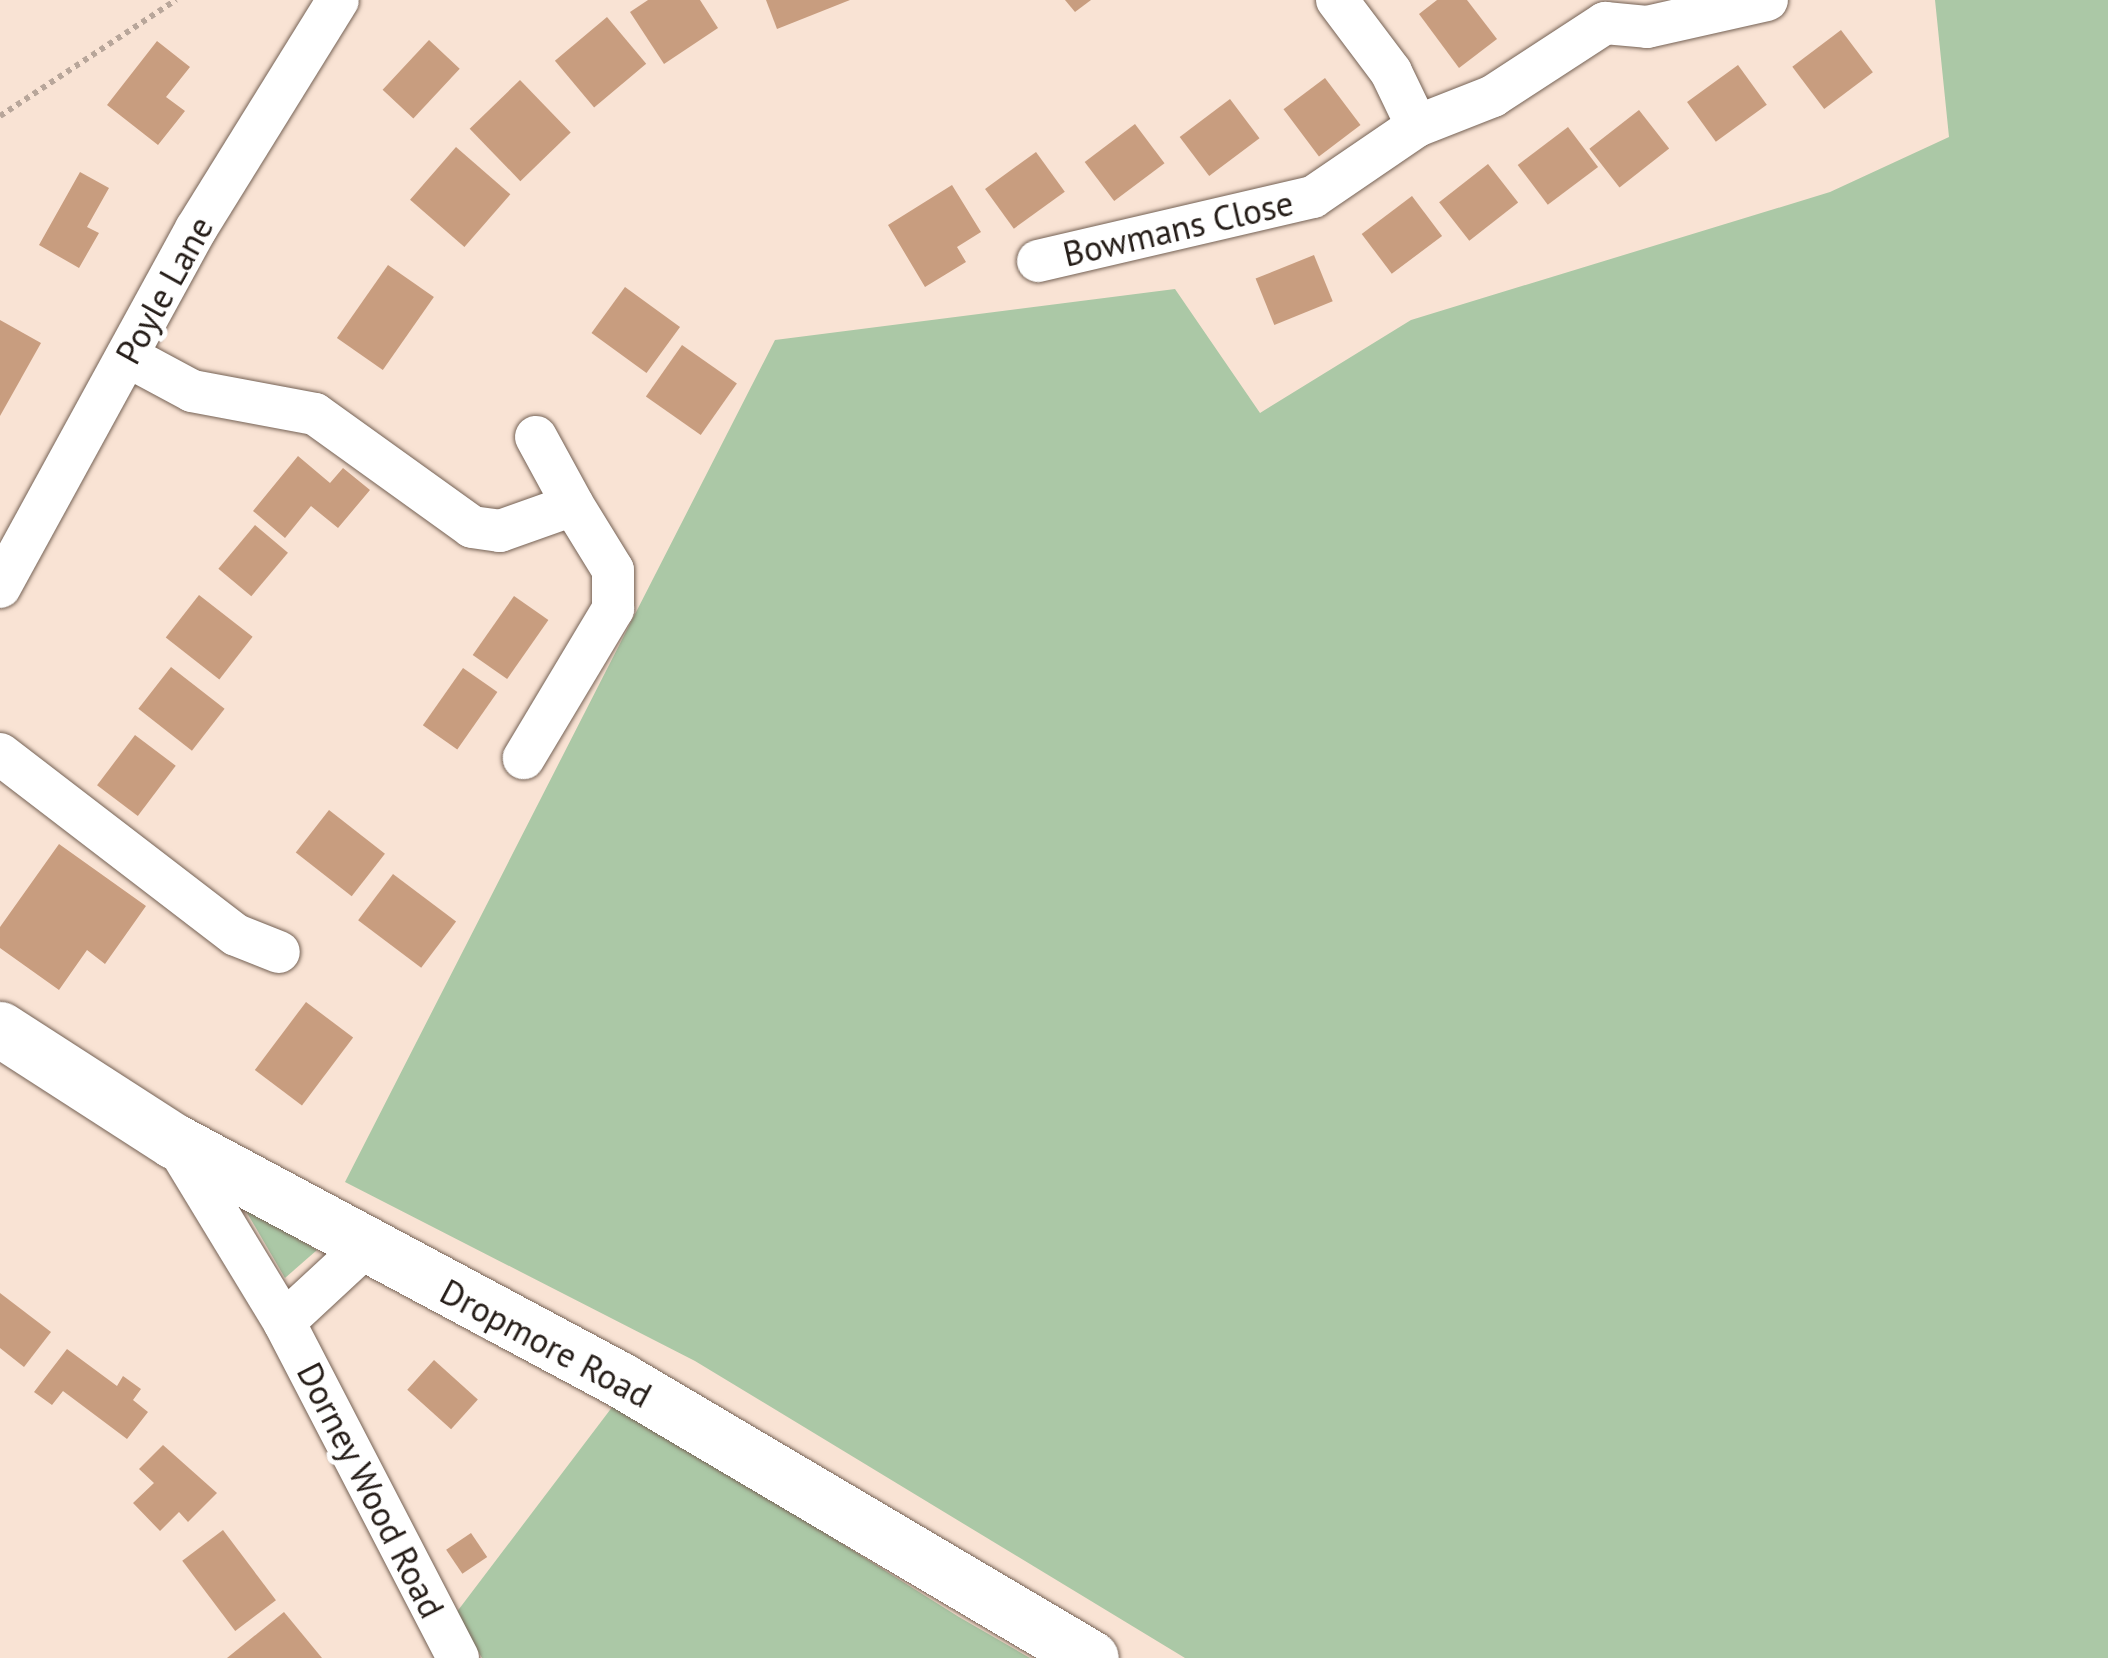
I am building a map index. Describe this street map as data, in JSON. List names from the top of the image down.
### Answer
{
  "streets": {
    "street": [
      "Bowmans Close",
      "Poyle Lane",
      "Dropmore Road",
      "Dorney Wood Road"
    ]
  },
  "crossings": [
    ["Dropmore Road", "Dorney Wood Road"]
  ]
}
